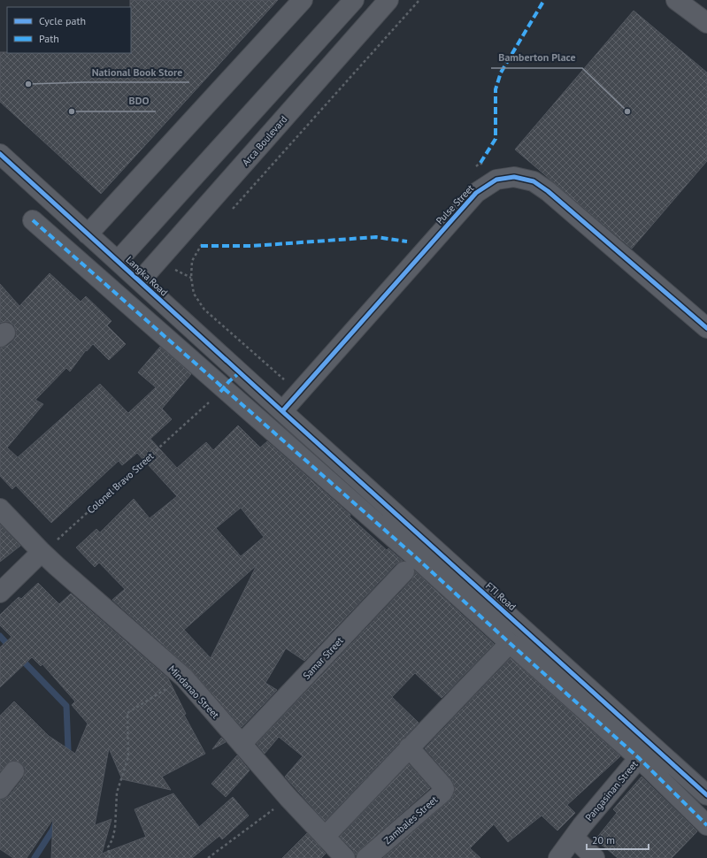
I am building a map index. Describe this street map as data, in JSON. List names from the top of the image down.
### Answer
{
  "streets": {
    "street": [
      "Arca Boulevard",
      "Pulse Street",
      "Langka Road",
      "FTI Road",
      "Samar Street",
      "Mindanao Street",
      "Pangasinan Street",
      "Zambales Street"
    ],
    "path": ["Colonel Bravo Street"]
  },
  "crossings": [
    ["Arca Boulevard", "Langka Road"],
    ["Pulse Street", "Langka Road"],
    ["Pulse Street", "FTI Road"],
    ["Langka Road", "FTI Road"],
    ["Colonel Bravo Street", "Mindanao Street"],
    ["Samar Street", "Mindanao Street"]
  ],
  "places": ["National Book Store", "BDO", "Bamberton Place"],
  "legend": ["Cycle path", "Path"],
  "scale_bar": "20 m"
}
